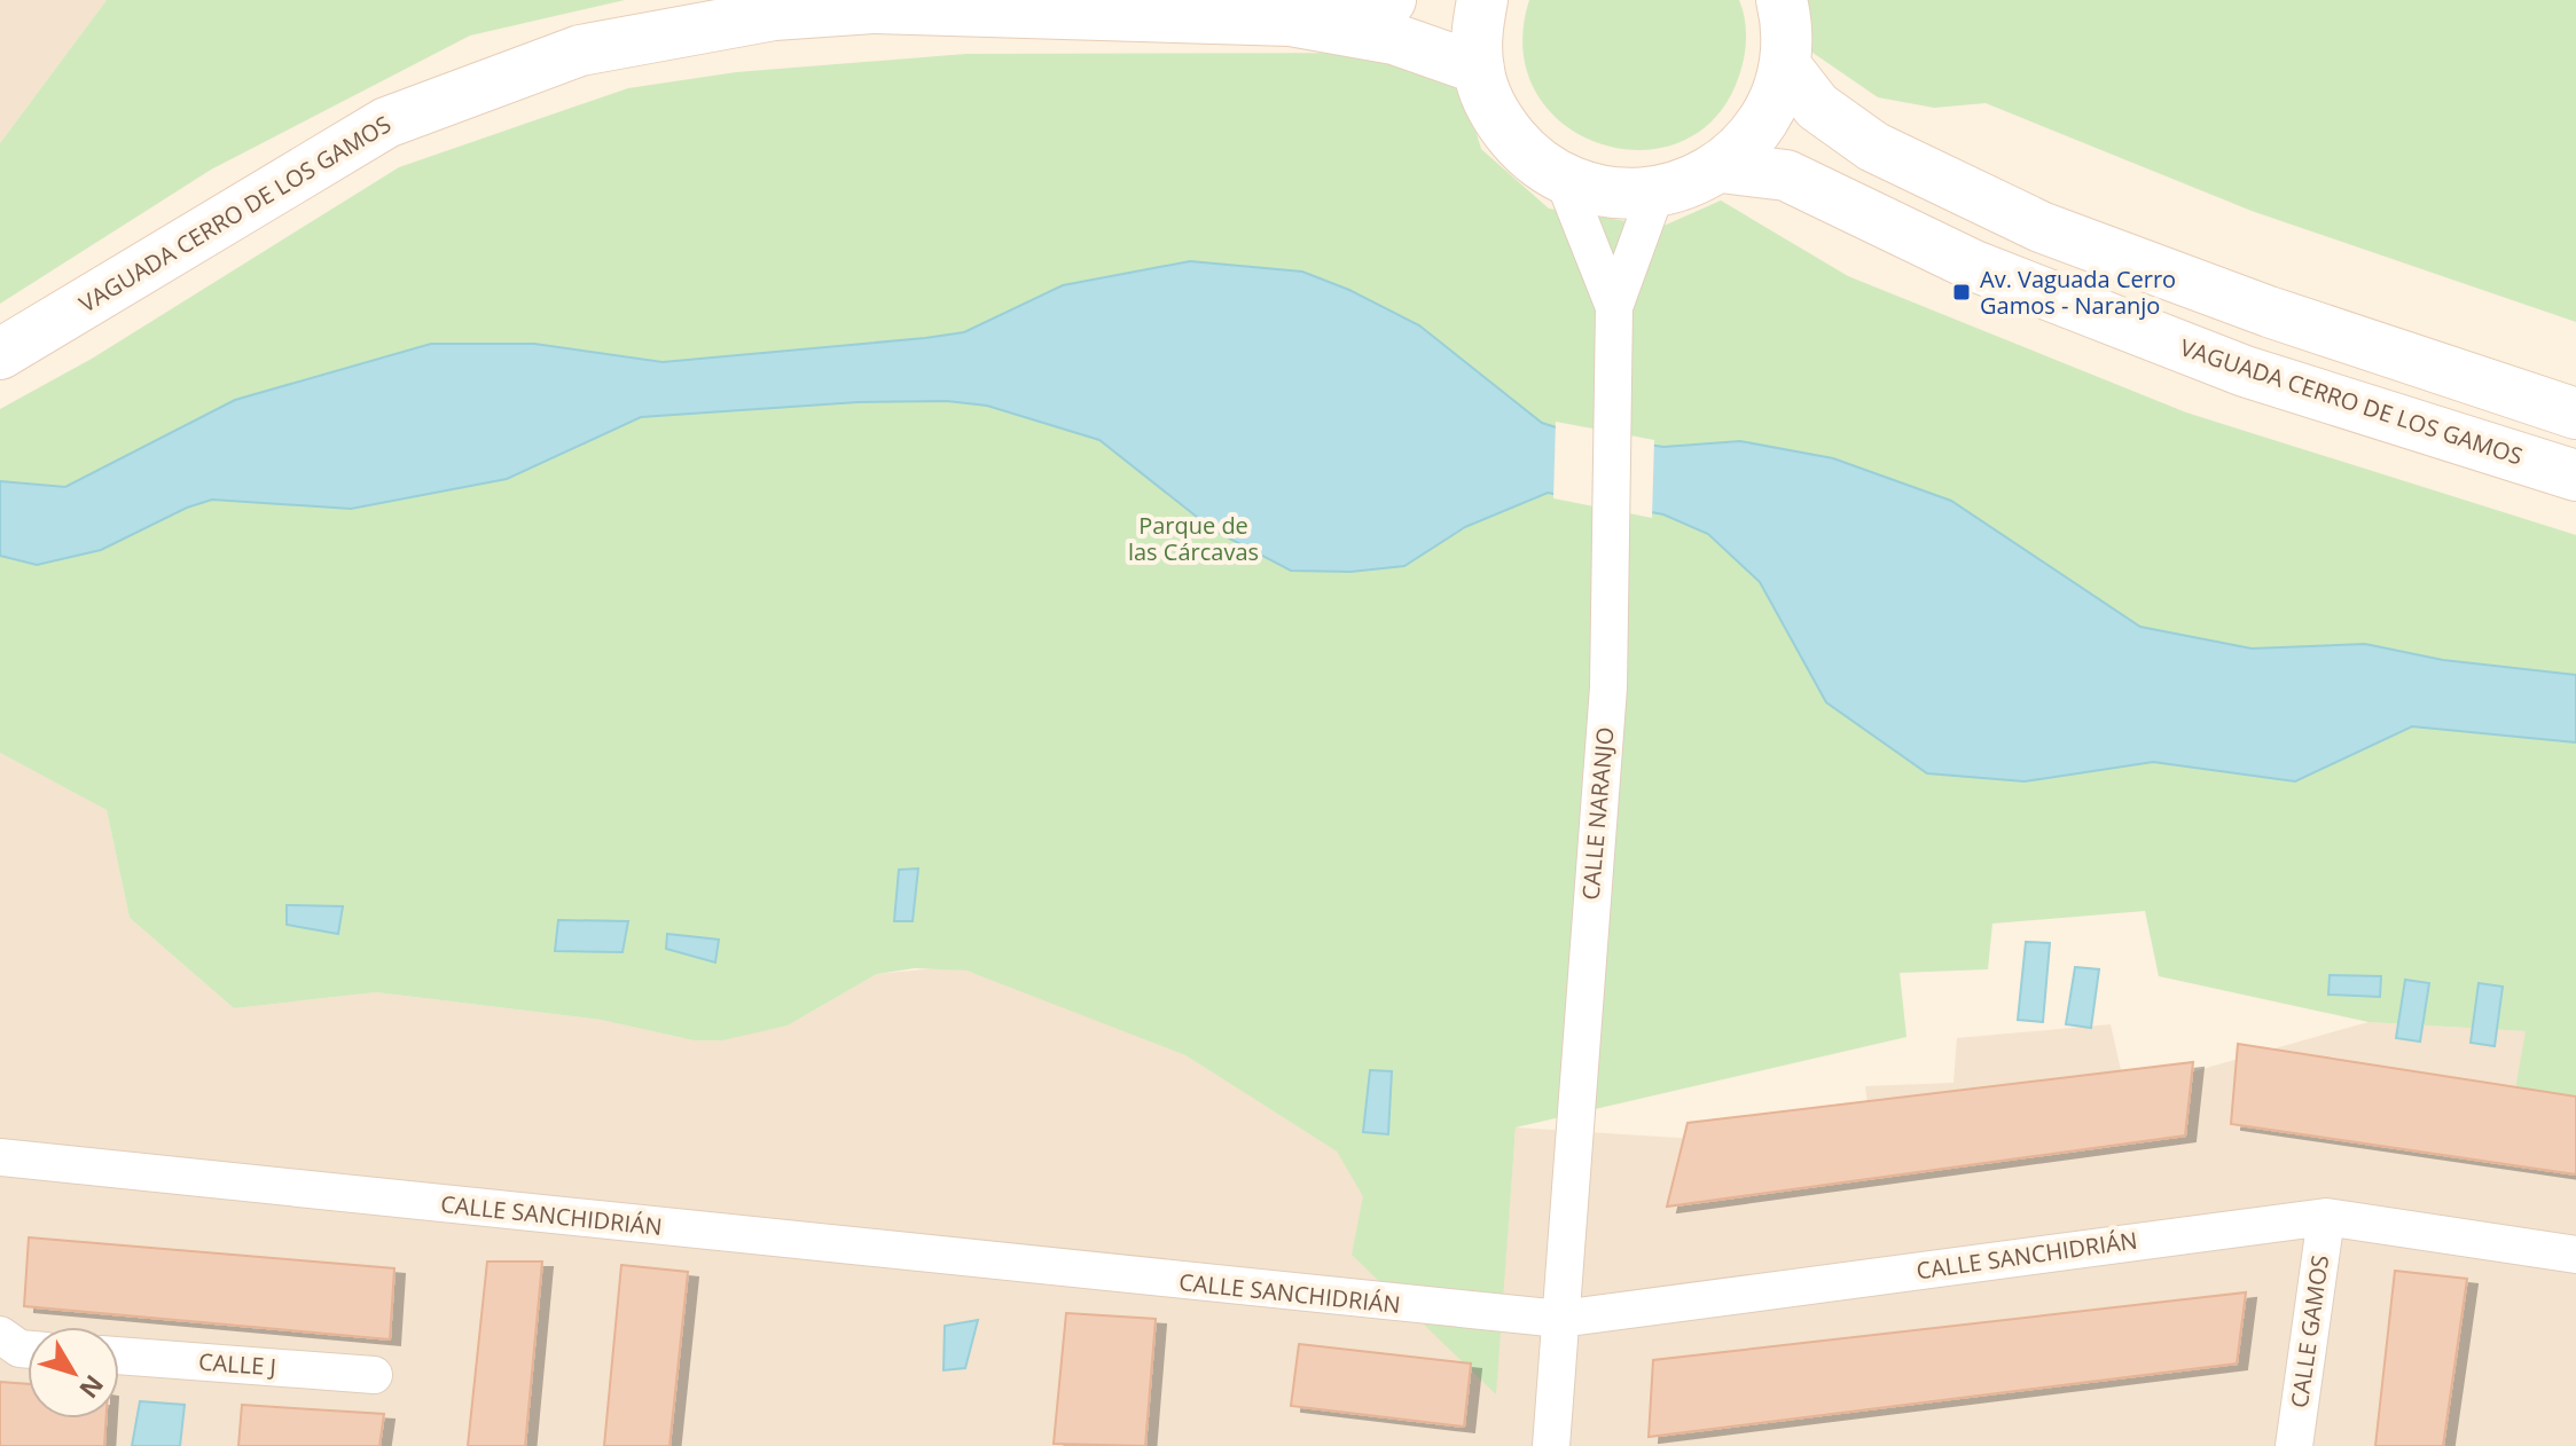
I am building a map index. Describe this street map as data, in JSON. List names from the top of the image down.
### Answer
{
  "streets": {
    "main road": ["VAGUADA CERRO DE LOS GAMOS"],
    "street": [
      "CALLE NARANJO",
      "CALLE SANCHIDRIÁN",
      "CALLE GAMOS",
      "CALLE J"
    ]
  },
  "crossings": [
    ["CALLE NARANJO", "CALLE SANCHIDRIÁN"],
    ["CALLE SANCHIDRIÁN", "CALLE GAMOS"]
  ],
  "parks": ["Parque de las Cárcavas"],
  "places": {
    "transit": ["Av. Vaguada Cerro Gamos - Naranjo"]
  },
  "north": "bottom right"
}
